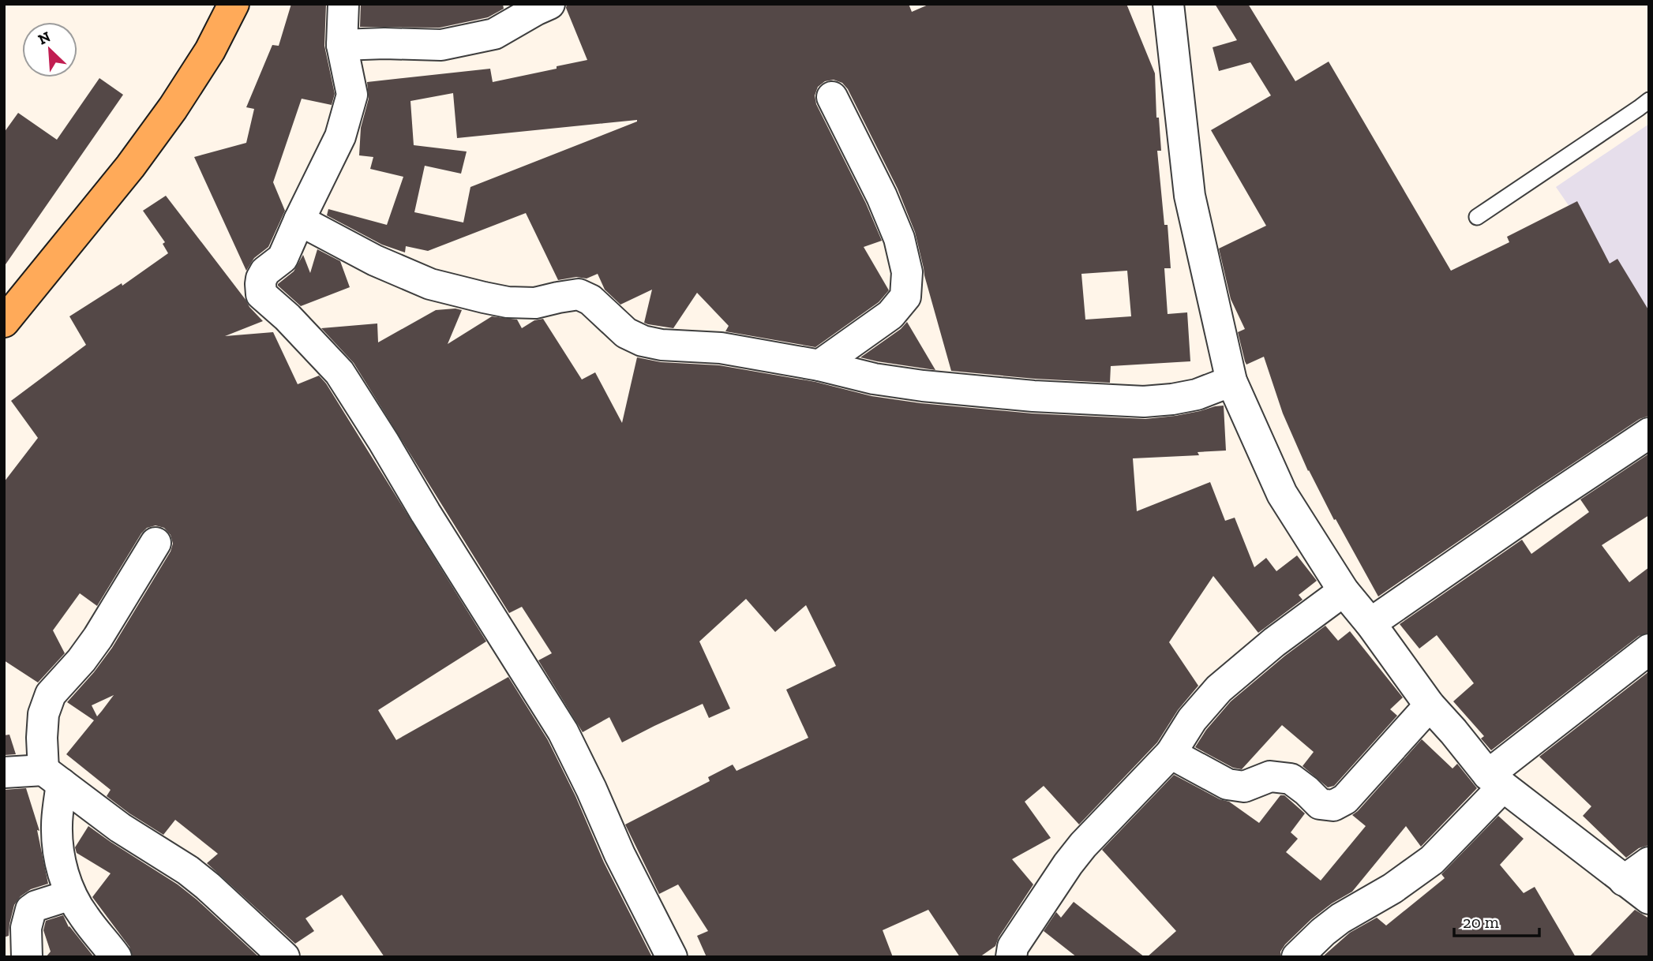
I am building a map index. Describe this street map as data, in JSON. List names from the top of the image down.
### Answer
{
  "scale_bar": "20 m",
  "north": "top left"
}
